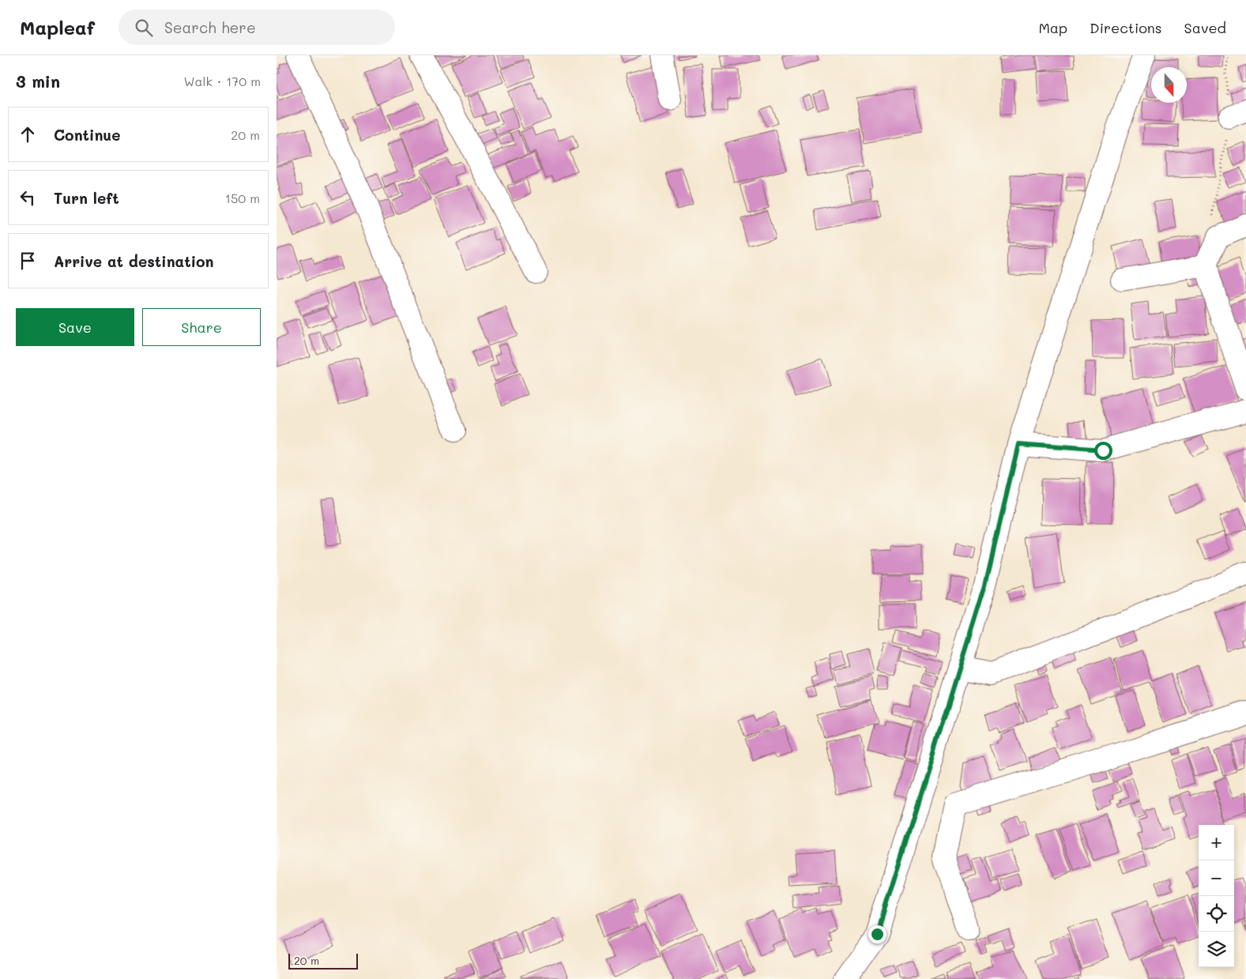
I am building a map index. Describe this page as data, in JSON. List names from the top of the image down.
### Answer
{
  "scale_bar": "20 m",
  "north": "bottom",
  "page": {
    "header": "Mapleaf",
    "search": "Search here",
    "nav": ["Map", "Directions", "Saved"],
    "heading": ["3 min", "Walk · 170 m"],
    "list": [
      ["Continue", "20 m"],
      ["Turn left", "150 m"],
      "Arrive at destination"
    ],
    "buttons": ["Save", "Share"],
    "map_buttons": ["+", "−"],
    "scale": "20 m"
  }
}
